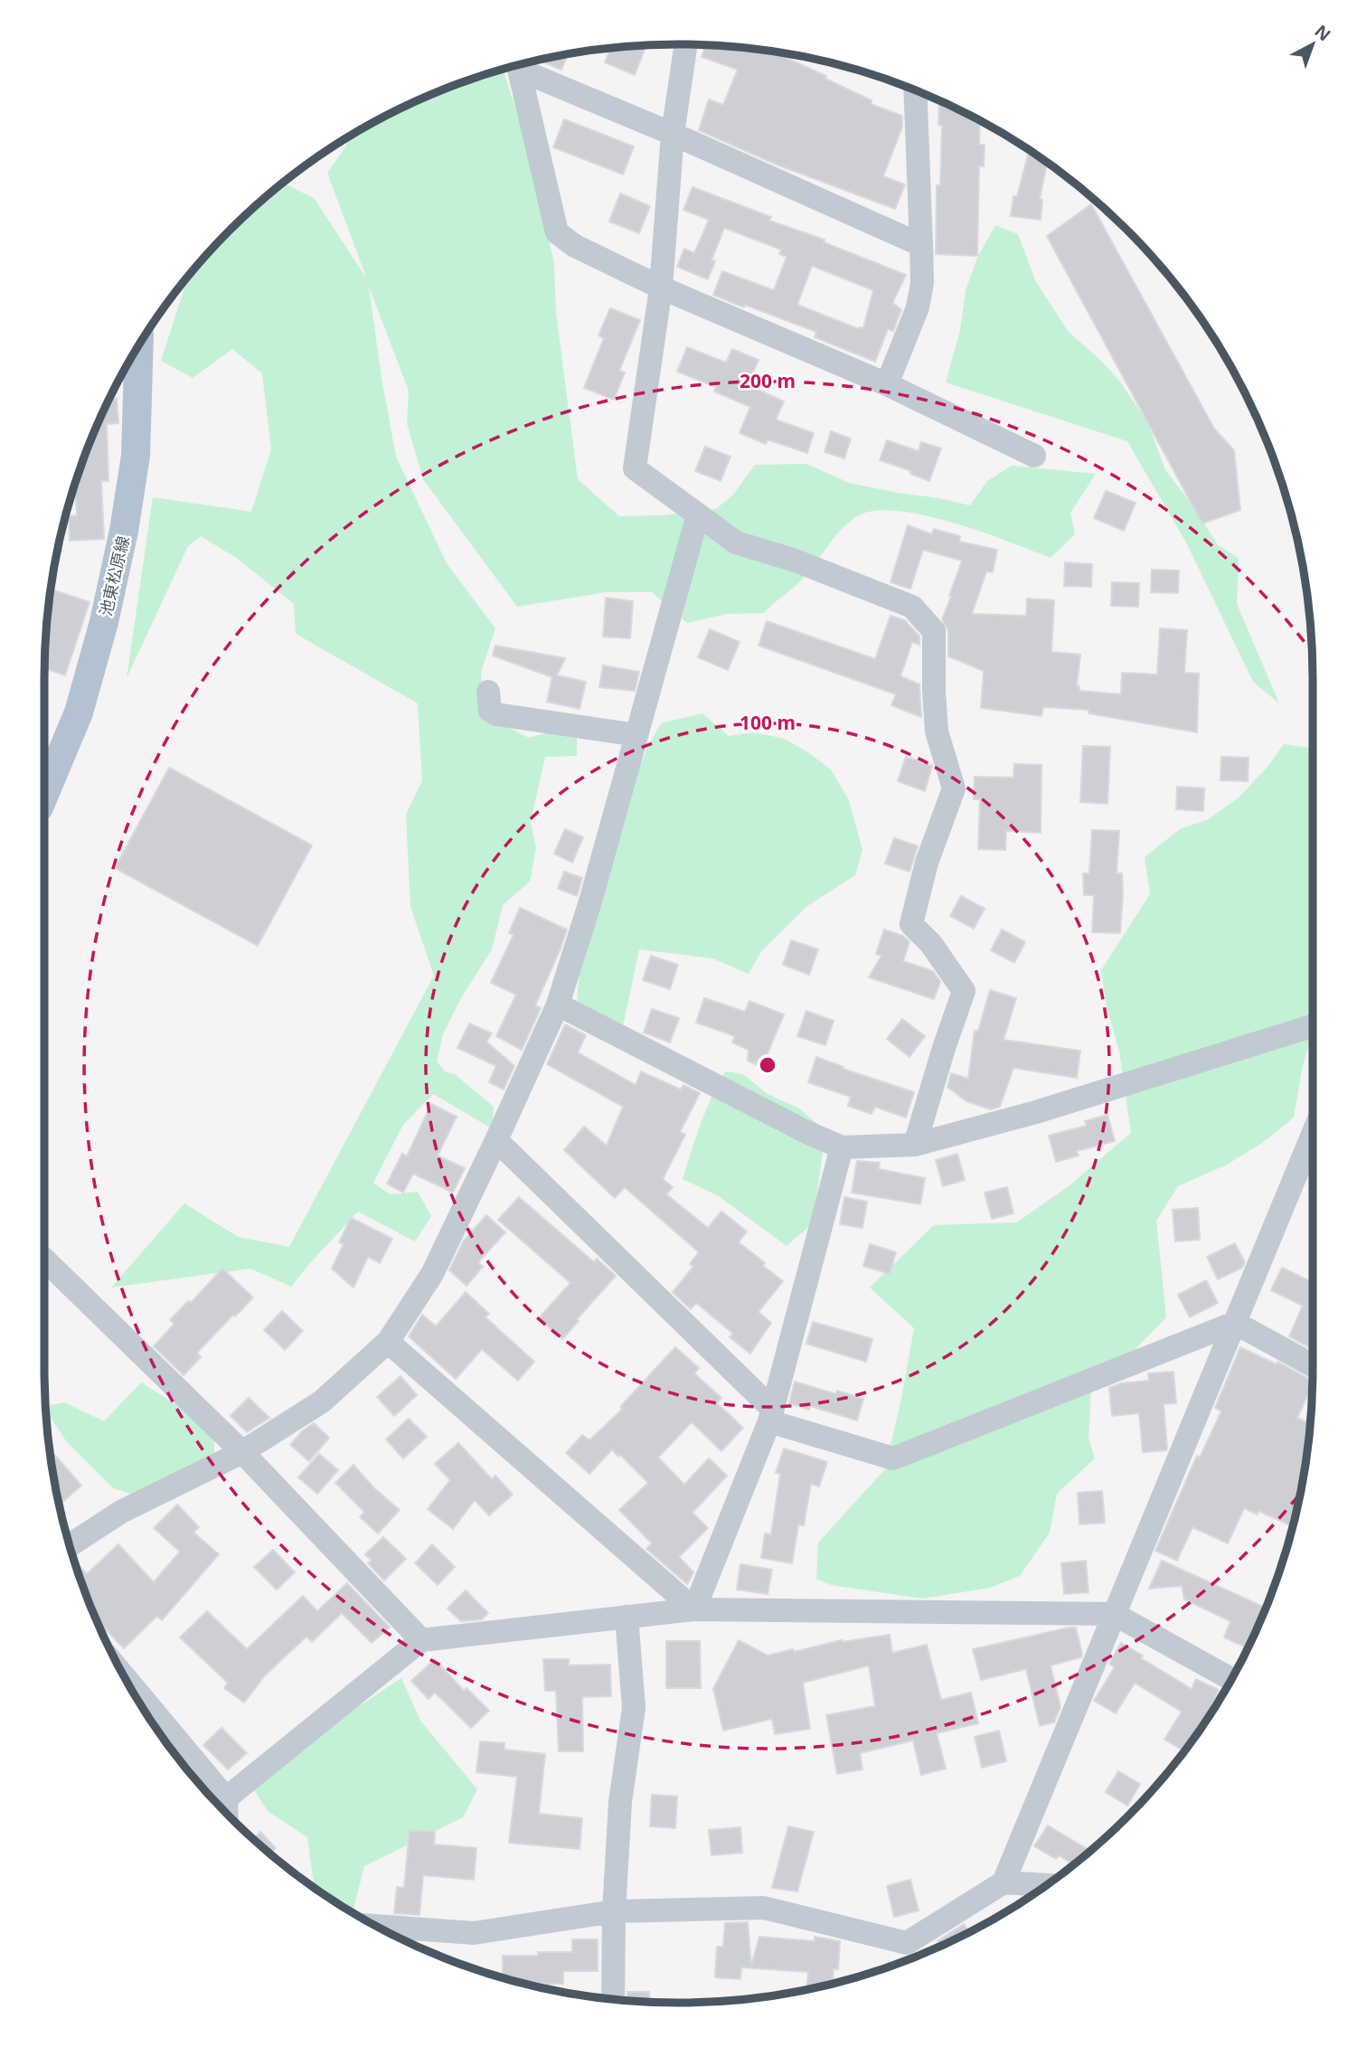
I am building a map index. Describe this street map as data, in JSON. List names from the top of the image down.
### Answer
{
  "streets": {
    "main road": ["池東松原線"]
  },
  "north": "top right",
  "rings": ["200 m", "100 m"]
}
